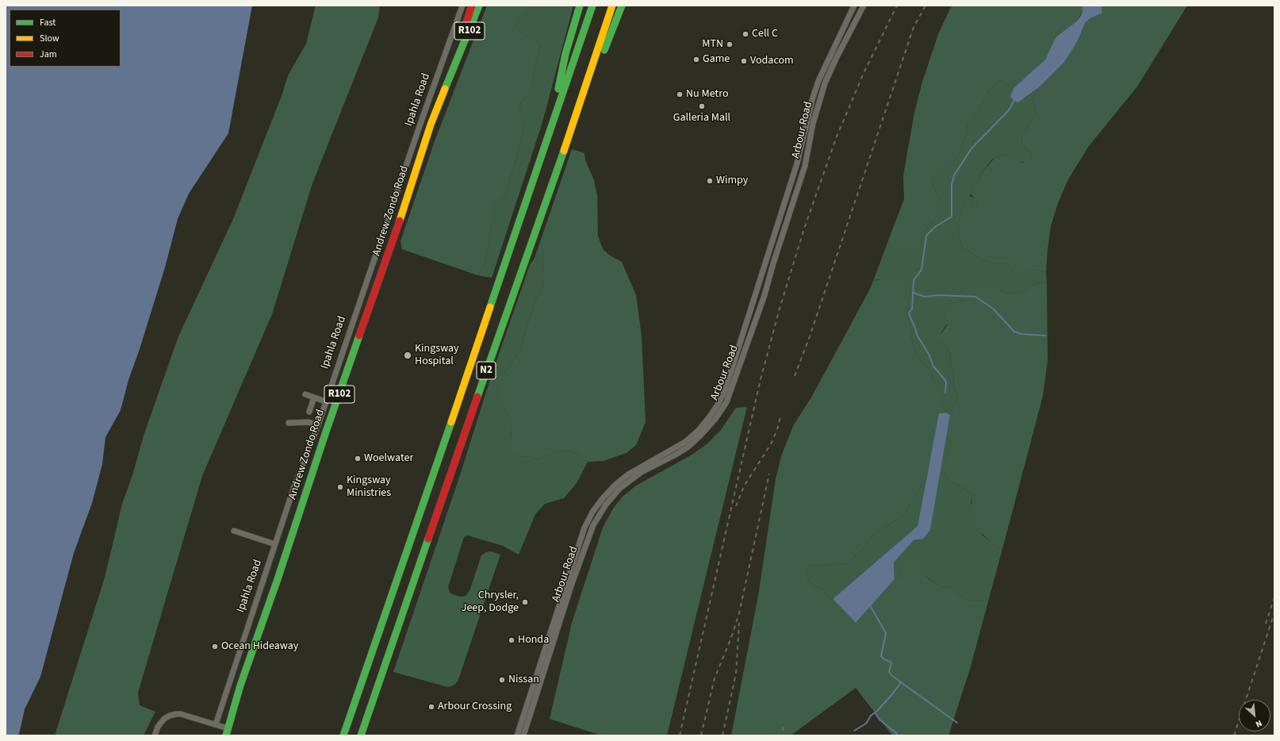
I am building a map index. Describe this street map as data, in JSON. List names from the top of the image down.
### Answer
{
  "streets": {
    "main road": ["R102", "Andrew Zondo Road", "N2"],
    "street": ["Ipahla Road", "Arbour Road"]
  },
  "places": [
    "Cell C",
    "MTN",
    "Game",
    "Vodacom",
    "Nu Metro",
    "Galleria Mall",
    "Wimpy",
    "Kingsway Hospital",
    "Woelwater",
    "Kingsway Ministries",
    "Chrysler, Jeep, Dodge",
    "Honda",
    "Ocean Hideaway",
    "Nissan",
    "Arbour Crossing"
  ],
  "legend": ["Fast", "Slow", "Jam"],
  "north": "bottom right"
}
